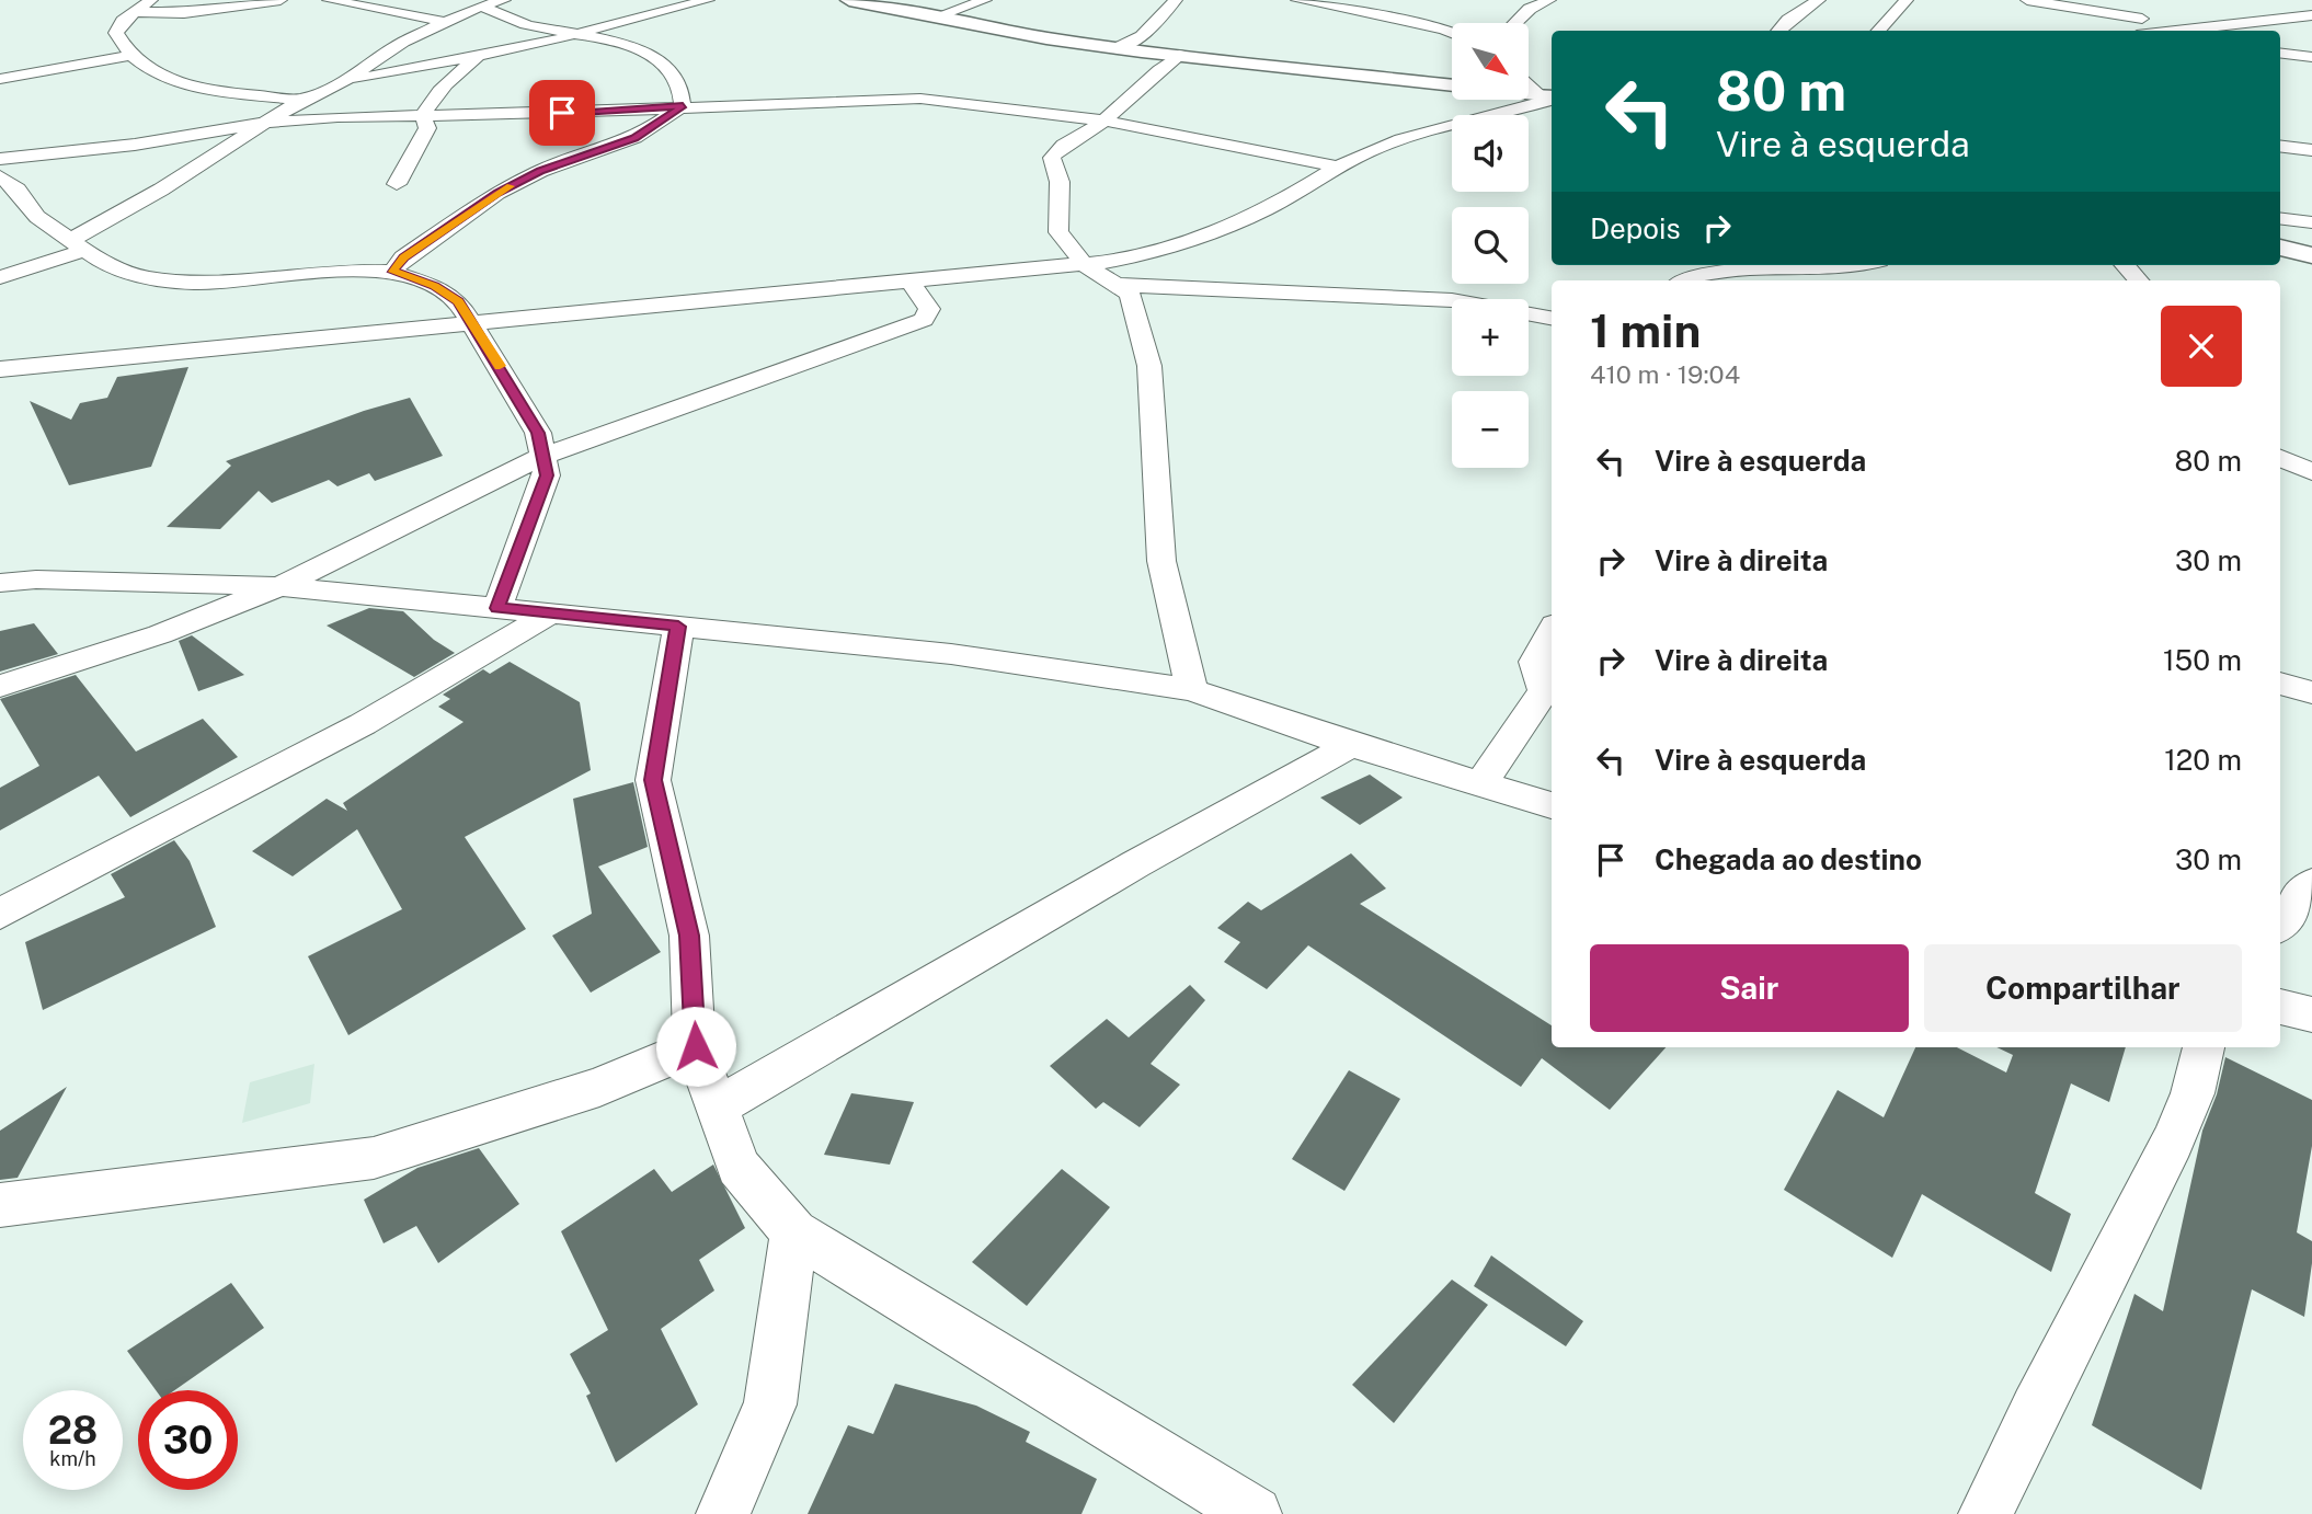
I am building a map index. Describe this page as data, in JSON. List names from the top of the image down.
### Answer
{
  "north": "bottom right",
  "page": {
    "map_buttons": ["+", "−"],
    "turn": ["80 m", "Vire à esquerda"],
    "then": "Depois",
    "heading": ["1 min", "410 m · 19:04"],
    "list": [
      {
        "name": "Vire à esquerda",
        "value": "80 m"
      },
      {
        "name": "Vire à direita",
        "value": "30 m"
      },
      {
        "name": "Vire à direita",
        "value": "150 m"
      },
      {
        "name": "Vire à esquerda",
        "value": "120 m"
      },
      {
        "name": "Chegada ao destino",
        "value": "30 m"
      }
    ],
    "buttons": ["Sair", "Compartilhar"],
    "speed": "28 km/h",
    "limit": "30"
  }
}
